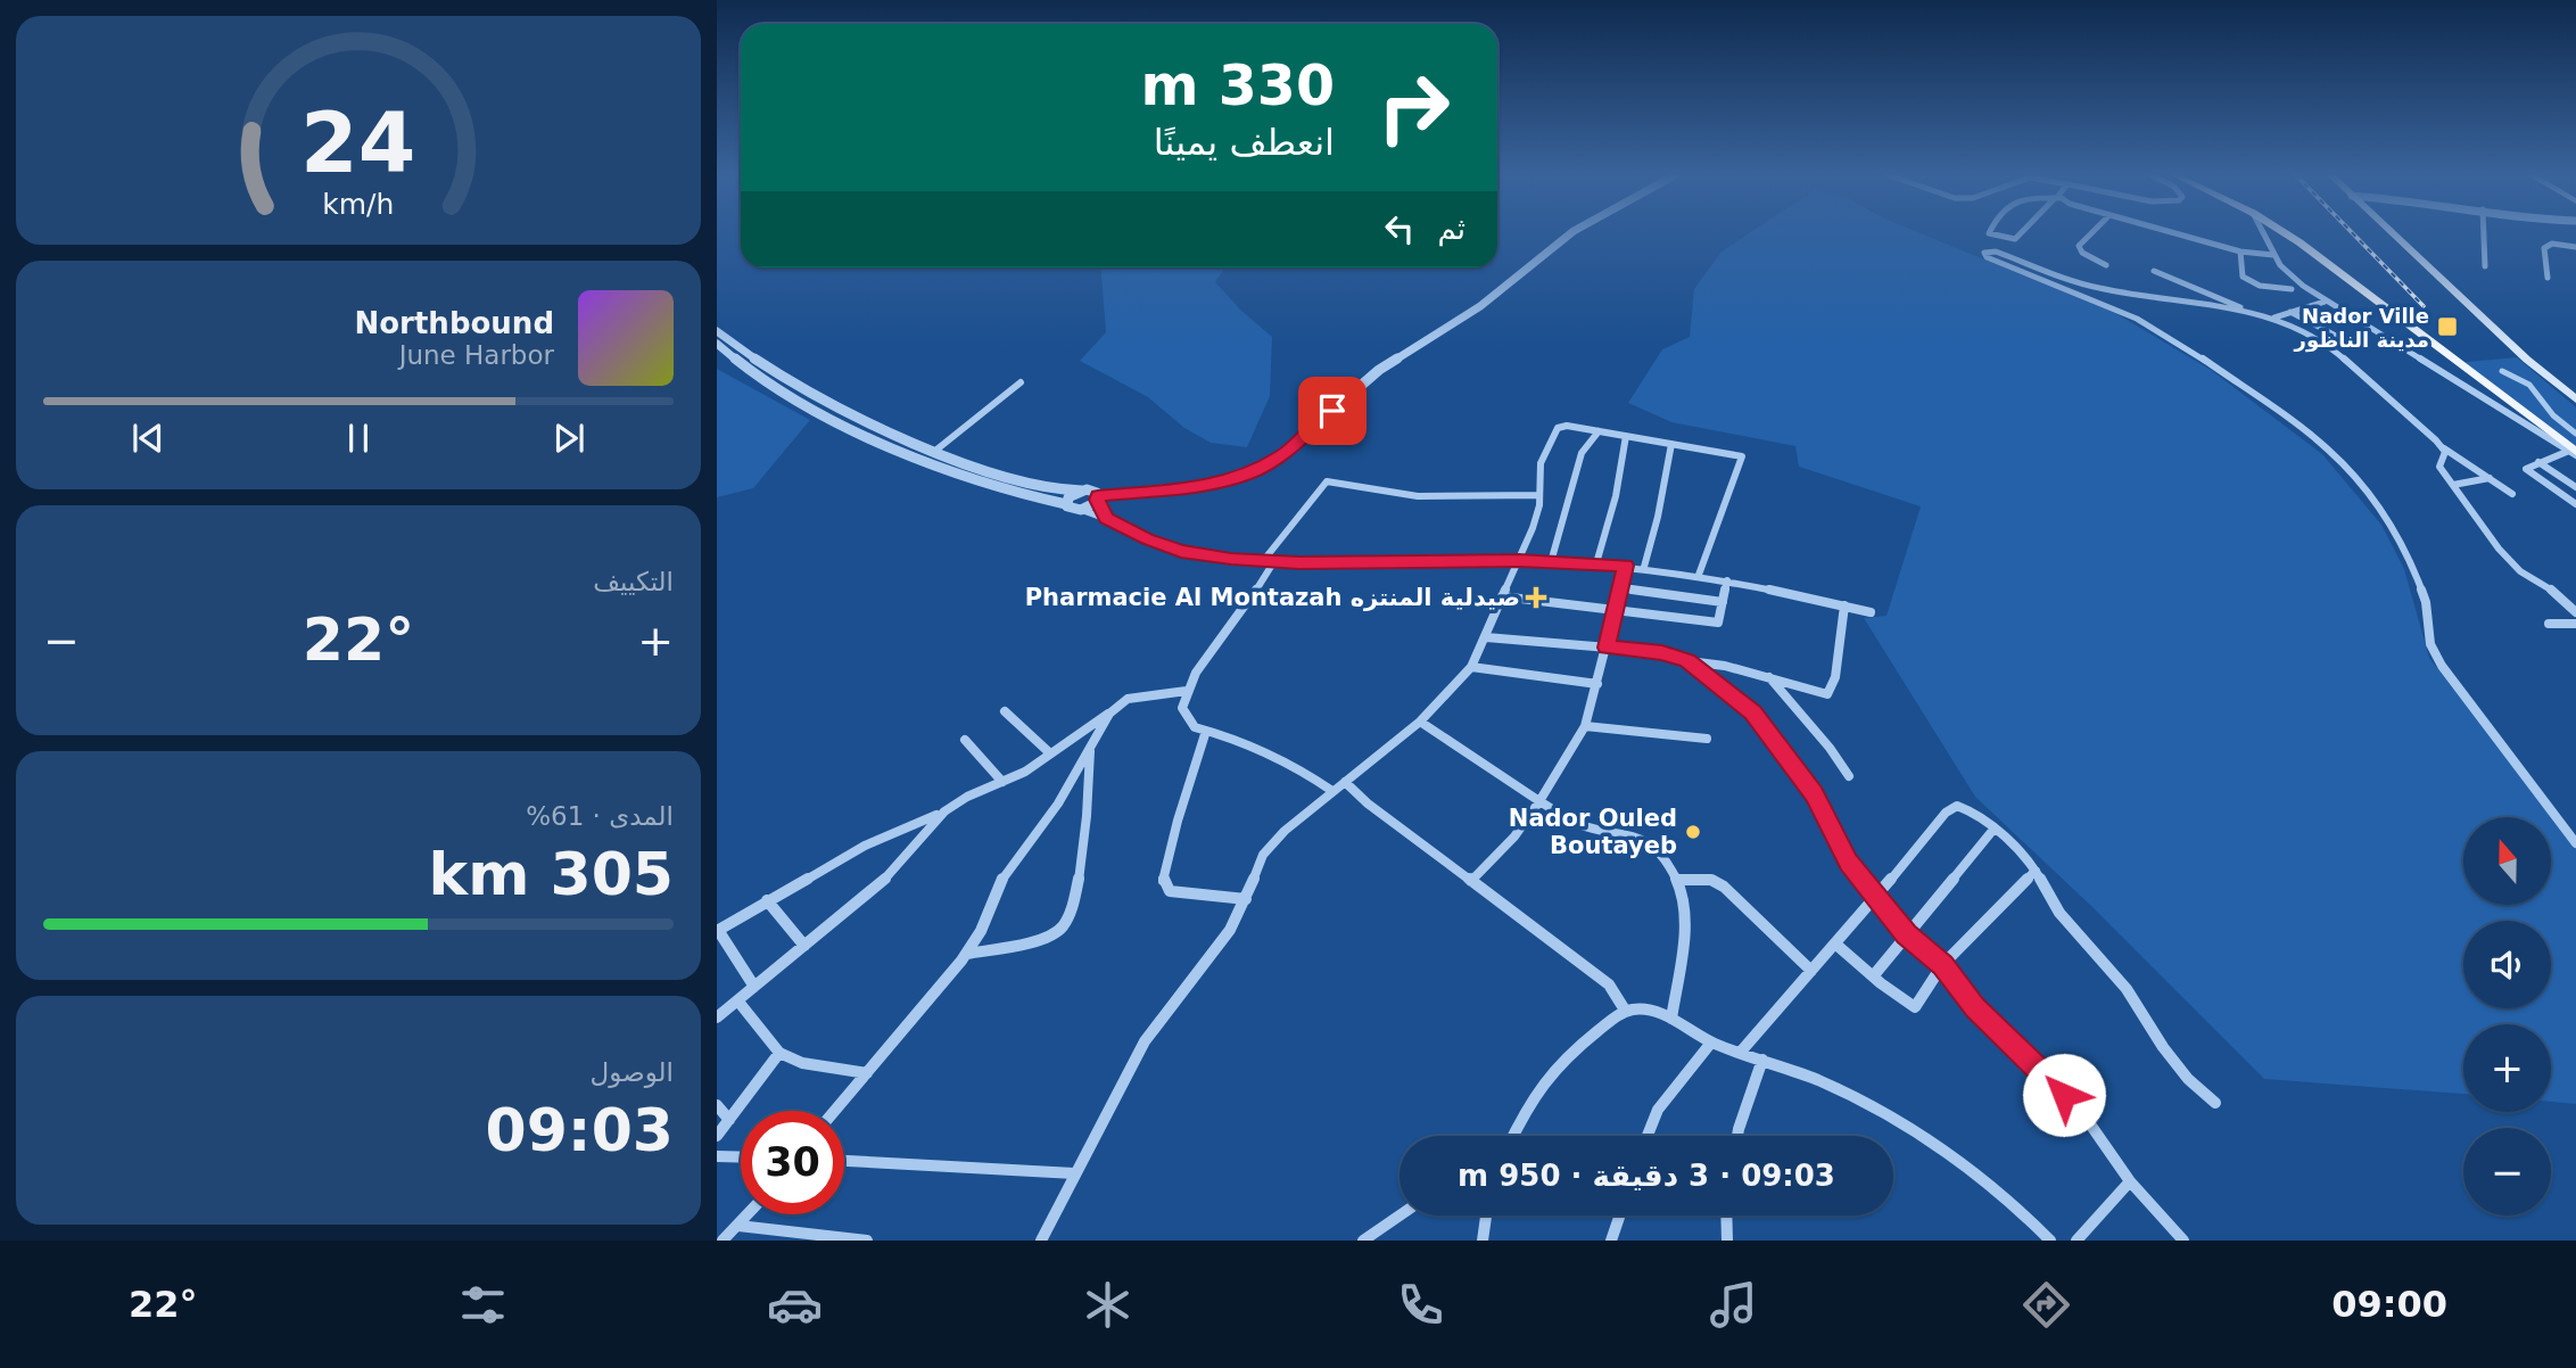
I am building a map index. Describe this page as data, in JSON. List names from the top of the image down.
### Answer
{
  "places": {
    "transit": ["Nador Ville مدينة الناظور"],
    "health": ["Pharmacie Al Montazah صيدلية المنتزه"],
    "other": ["Nador Ouled Boutayeb"]
  },
  "north": "top",
  "page": {
    "turn": ["330 m", "انعطف يمينًا"],
    "then": "ثم",
    "song": ["Northbound", "June Harbor"],
    "tile": [
      "التكييف",
      ["المدى · 61%", "305 km"],
      ["الوصول", "09:03"]
    ],
    "heat": ["−", "22°", "+"],
    "map_buttons": ["+", "−"],
    "limit": "30",
    "trip": "09:03 · 3 دقيقة · 950 m",
    "tabs": ["09:00", "22°"],
    "gauge": ["24", "km/h"]
  }
}
